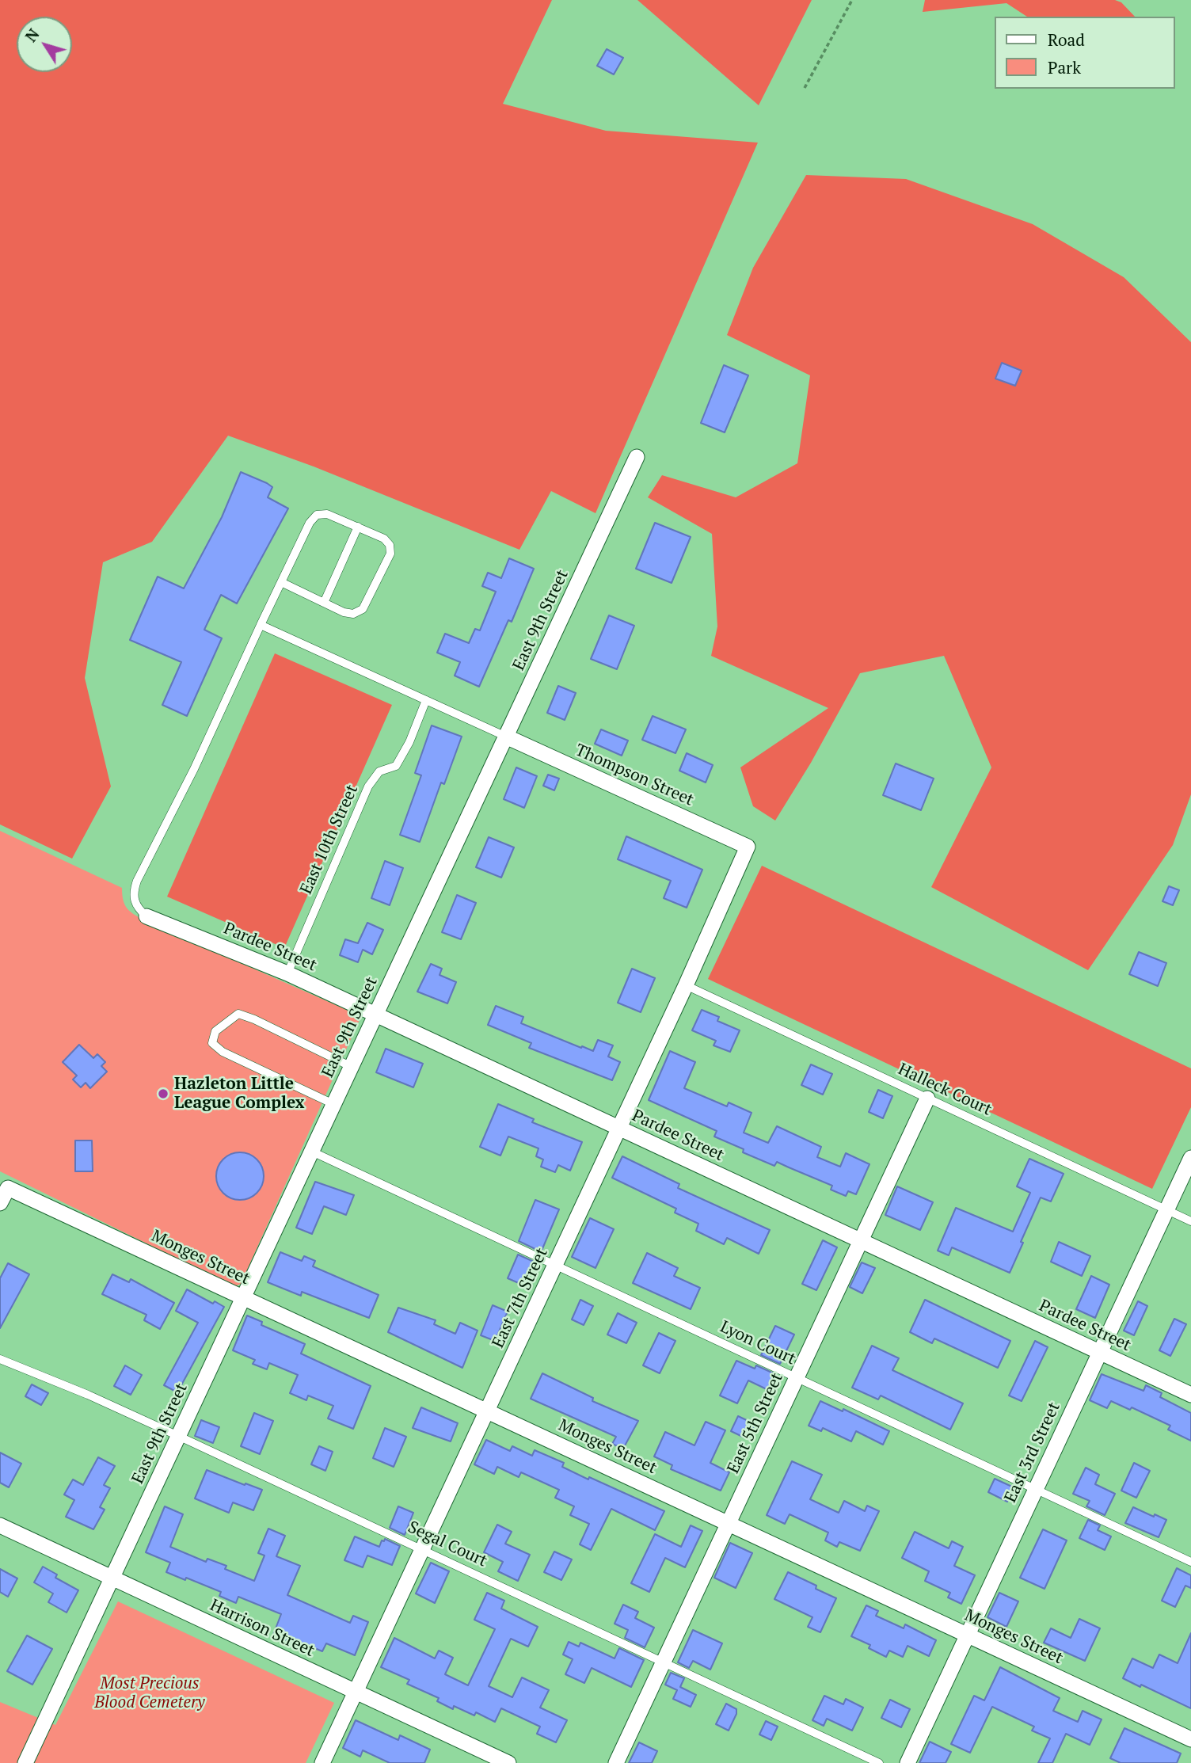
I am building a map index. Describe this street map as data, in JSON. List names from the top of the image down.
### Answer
{
  "streets": {
    "street": [
      "East 9th Street",
      "Thompson Street",
      "Pardee Street",
      "Monges Street",
      "East 7th Street",
      "East 5th Street",
      "East 3rd Street",
      "Harrison Street"
    ],
    "lane": [
      "East 10th Street",
      "Halleck Court",
      "Lyon Court",
      "Segal Court"
    ]
  },
  "crossings": [
    ["East 9th Street", "Thompson Street"],
    ["East 9th Street", "Pardee Street"],
    ["East 9th Street", "Monges Street"],
    ["East 9th Street", "Lyon Court"],
    ["East 9th Street", "Segal Court"],
    ["East 9th Street", "Harrison Street"],
    ["Thompson Street", "East 7th Street"],
    ["East 10th Street", "Pardee Street"],
    ["Pardee Street", "East 7th Street"],
    ["Pardee Street", "East 5th Street"],
    ["Pardee Street", "East 3rd Street"],
    ["Halleck Court", "East 7th Street"],
    ["Halleck Court", "East 5th Street"],
    ["Halleck Court", "East 3rd Street"],
    ["Monges Street", "East 7th Street"],
    ["Monges Street", "East 5th Street"],
    ["Monges Street", "East 3rd Street"],
    ["East 7th Street", "Lyon Court"],
    ["East 7th Street", "Segal Court"],
    ["East 7th Street", "Harrison Street"],
    ["Lyon Court", "East 5th Street"],
    ["Lyon Court", "East 3rd Street"],
    ["East 5th Street", "Segal Court"]
  ],
  "parks": ["Most Precious Blood Cemetery"],
  "places": ["Hazleton Little League Complex"],
  "legend": ["Road", "Park"],
  "north": "top left"
}
